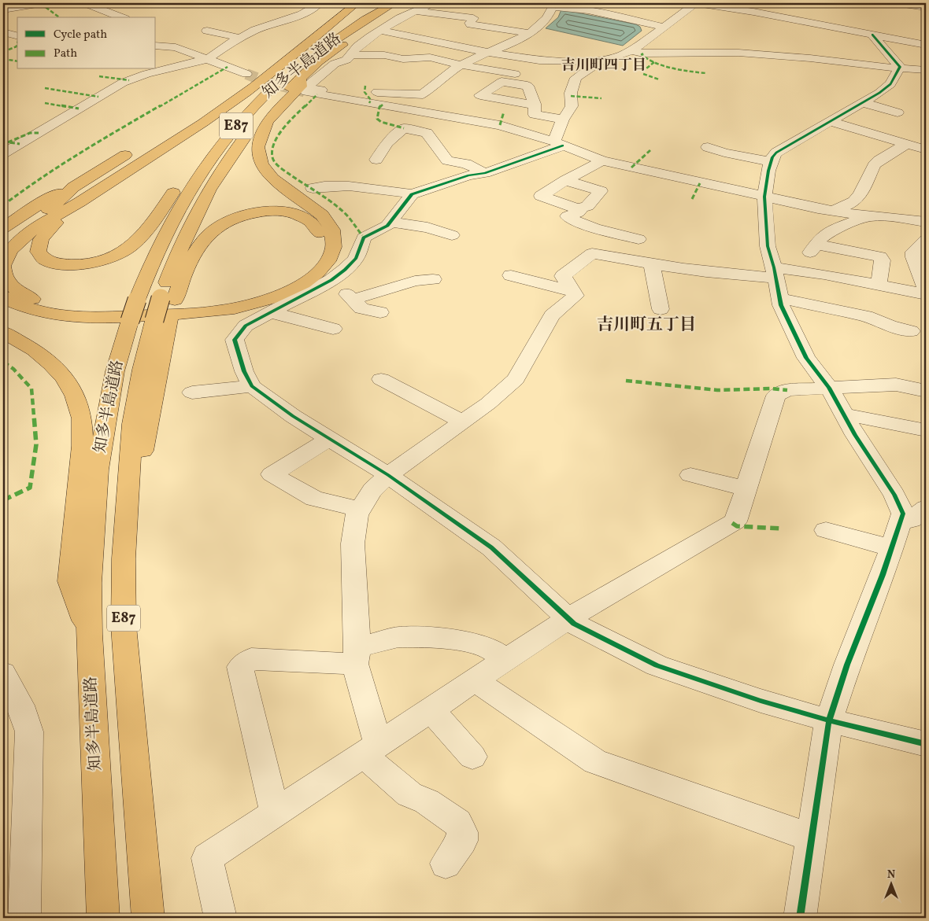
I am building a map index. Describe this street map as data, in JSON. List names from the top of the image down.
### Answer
{
  "streets": {
    "highway": ["知多半島道路", "E87"]
  },
  "districts": ["吉川町四丁目", "吉川町五丁目"],
  "legend": ["Cycle path", "Path"],
  "north": "top"
}
